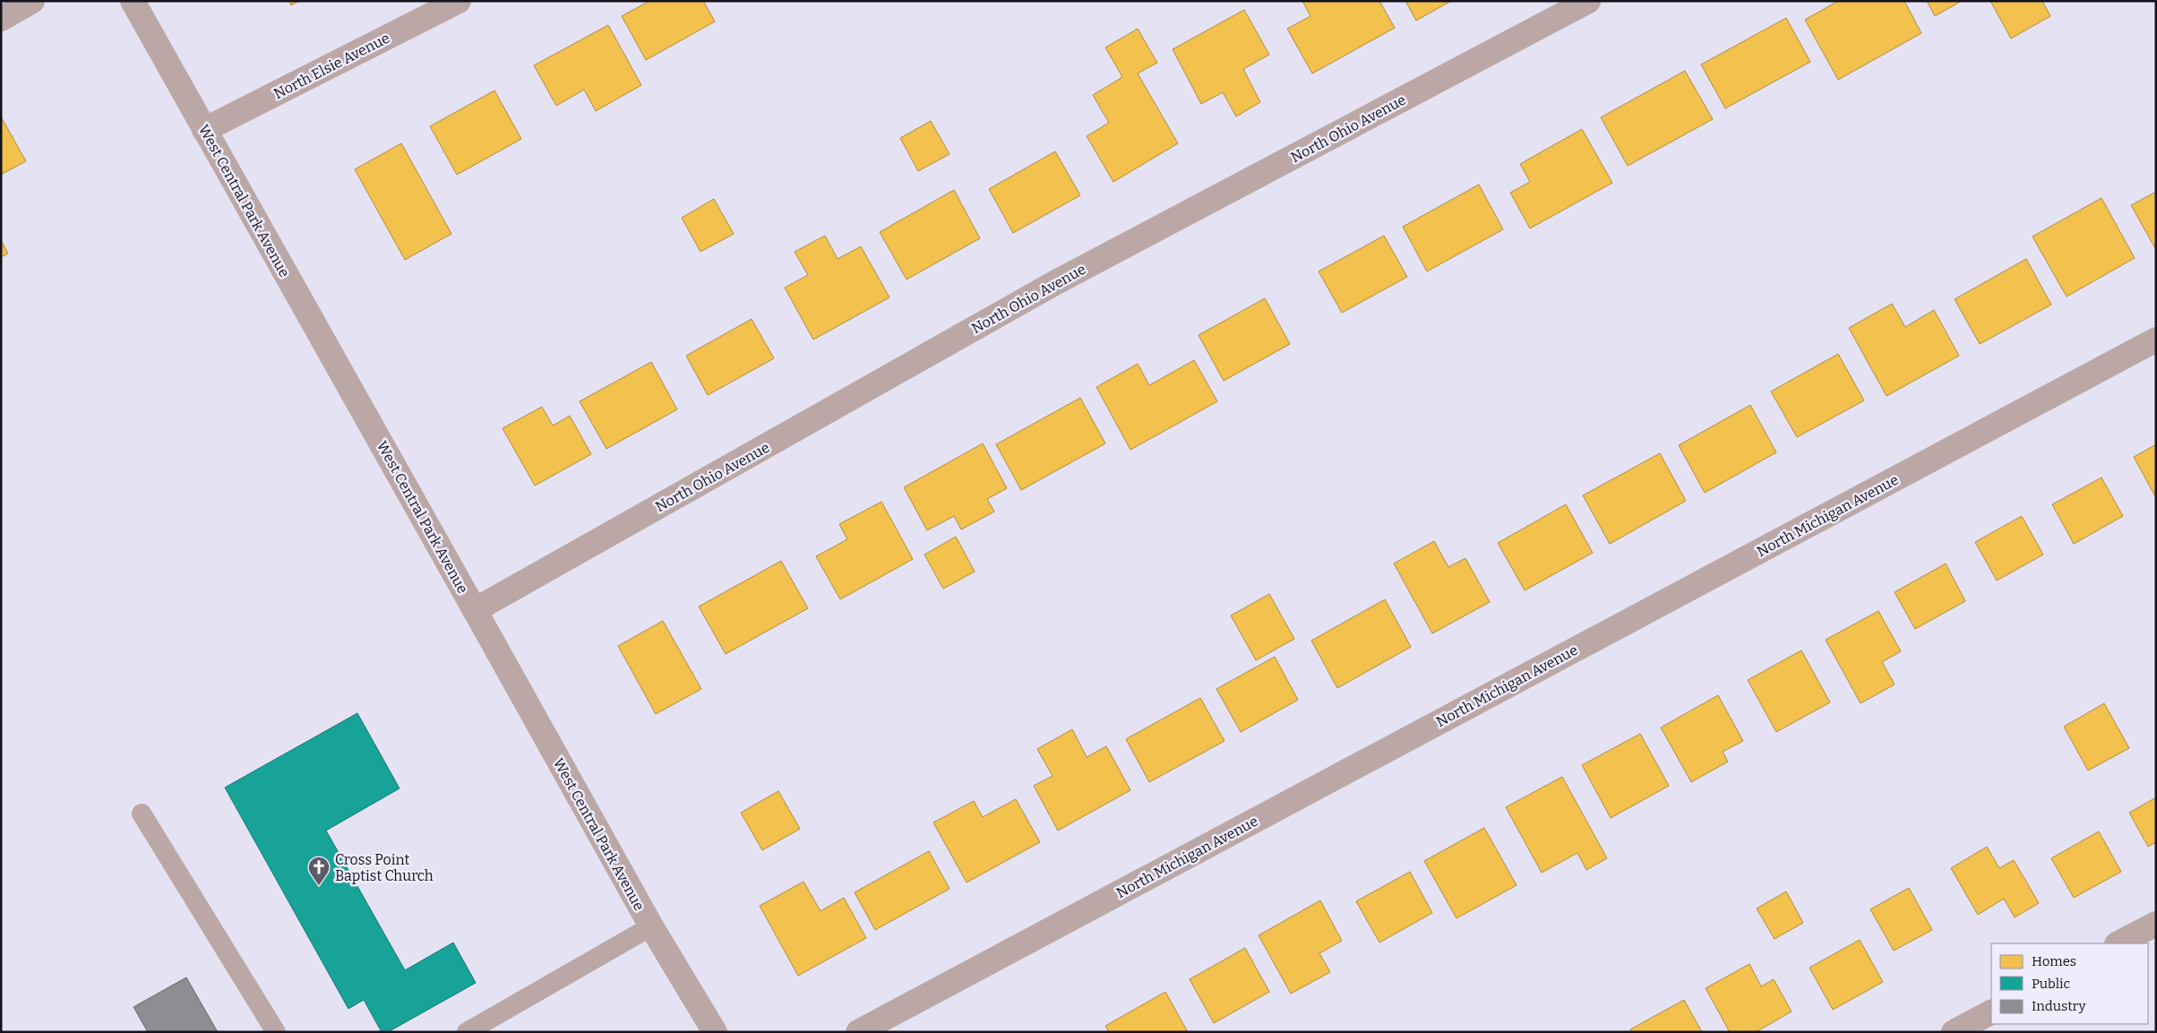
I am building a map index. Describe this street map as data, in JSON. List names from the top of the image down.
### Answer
{
  "streets": {
    "street": [
      "North Elsie Avenue",
      "North Ohio Avenue",
      "West Central Park Avenue",
      "North Michigan Avenue"
    ]
  },
  "crossings": [
    ["North Elsie Avenue", "West Central Park Avenue"],
    ["North Ohio Avenue", "West Central Park Avenue"]
  ],
  "places": {
    "church": ["Cross Point Baptist Church"]
  },
  "legend": ["Homes", "Public", "Industry"]
}
